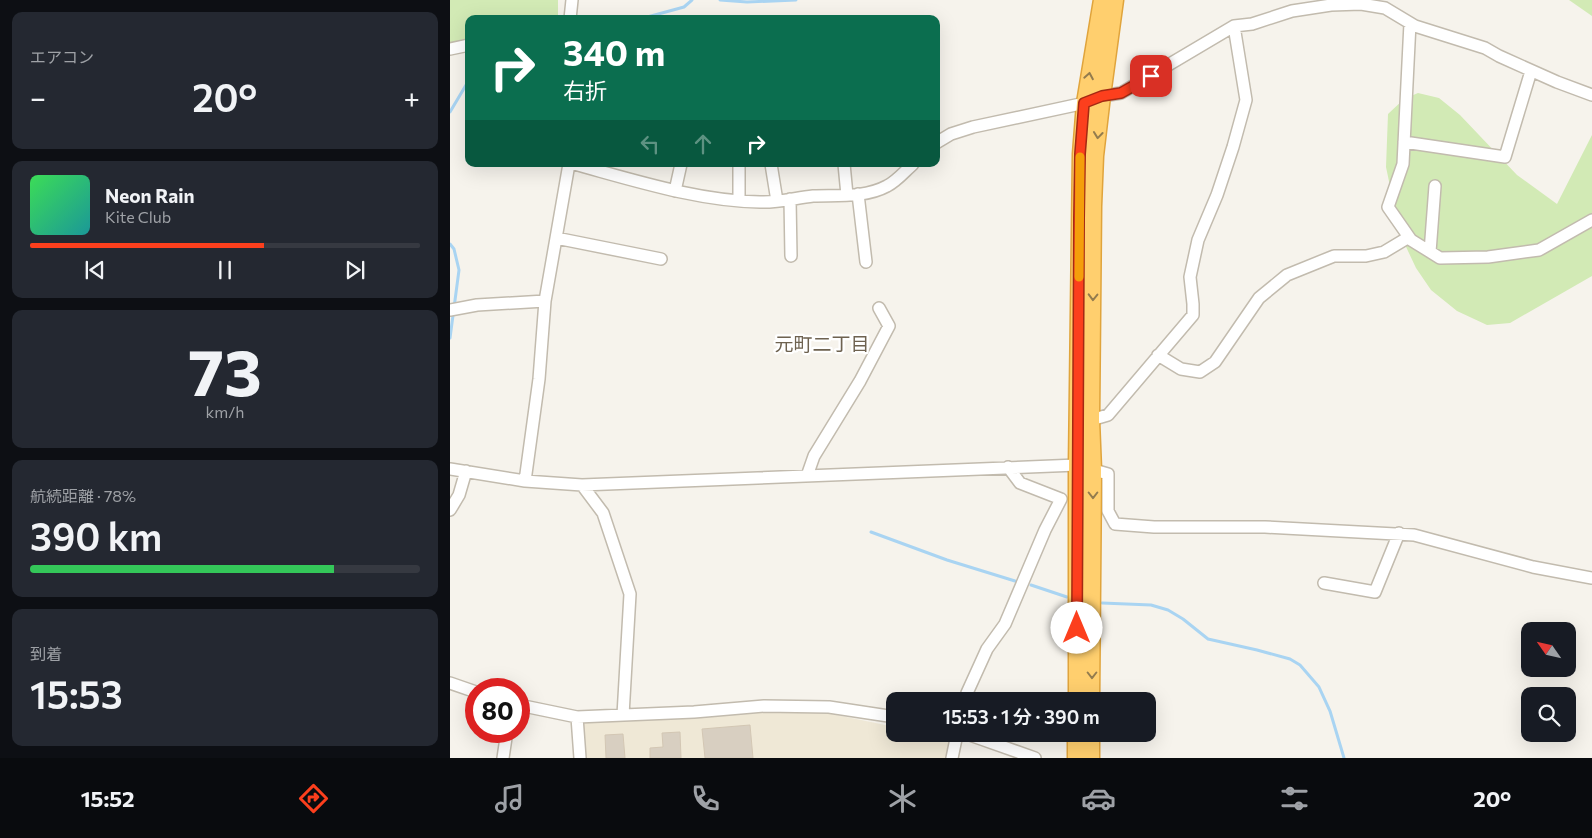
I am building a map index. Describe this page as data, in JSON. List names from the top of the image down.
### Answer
{
  "districts": ["元町二丁目"],
  "north": "top left",
  "page": {
    "tile": [
      "エアコン",
      ["73", "km/h"],
      ["航続距離 · 78%", "390 km"],
      ["到着", "15:53"]
    ],
    "turn": ["340 m", "右折"],
    "heat": ["−", "20°", "+"],
    "song": ["Neon Rain", "Kite Club"],
    "limit": "80",
    "trip": "15:53 · 1 分 · 390 m",
    "tabs": ["15:52", "20°"]
  }
}
